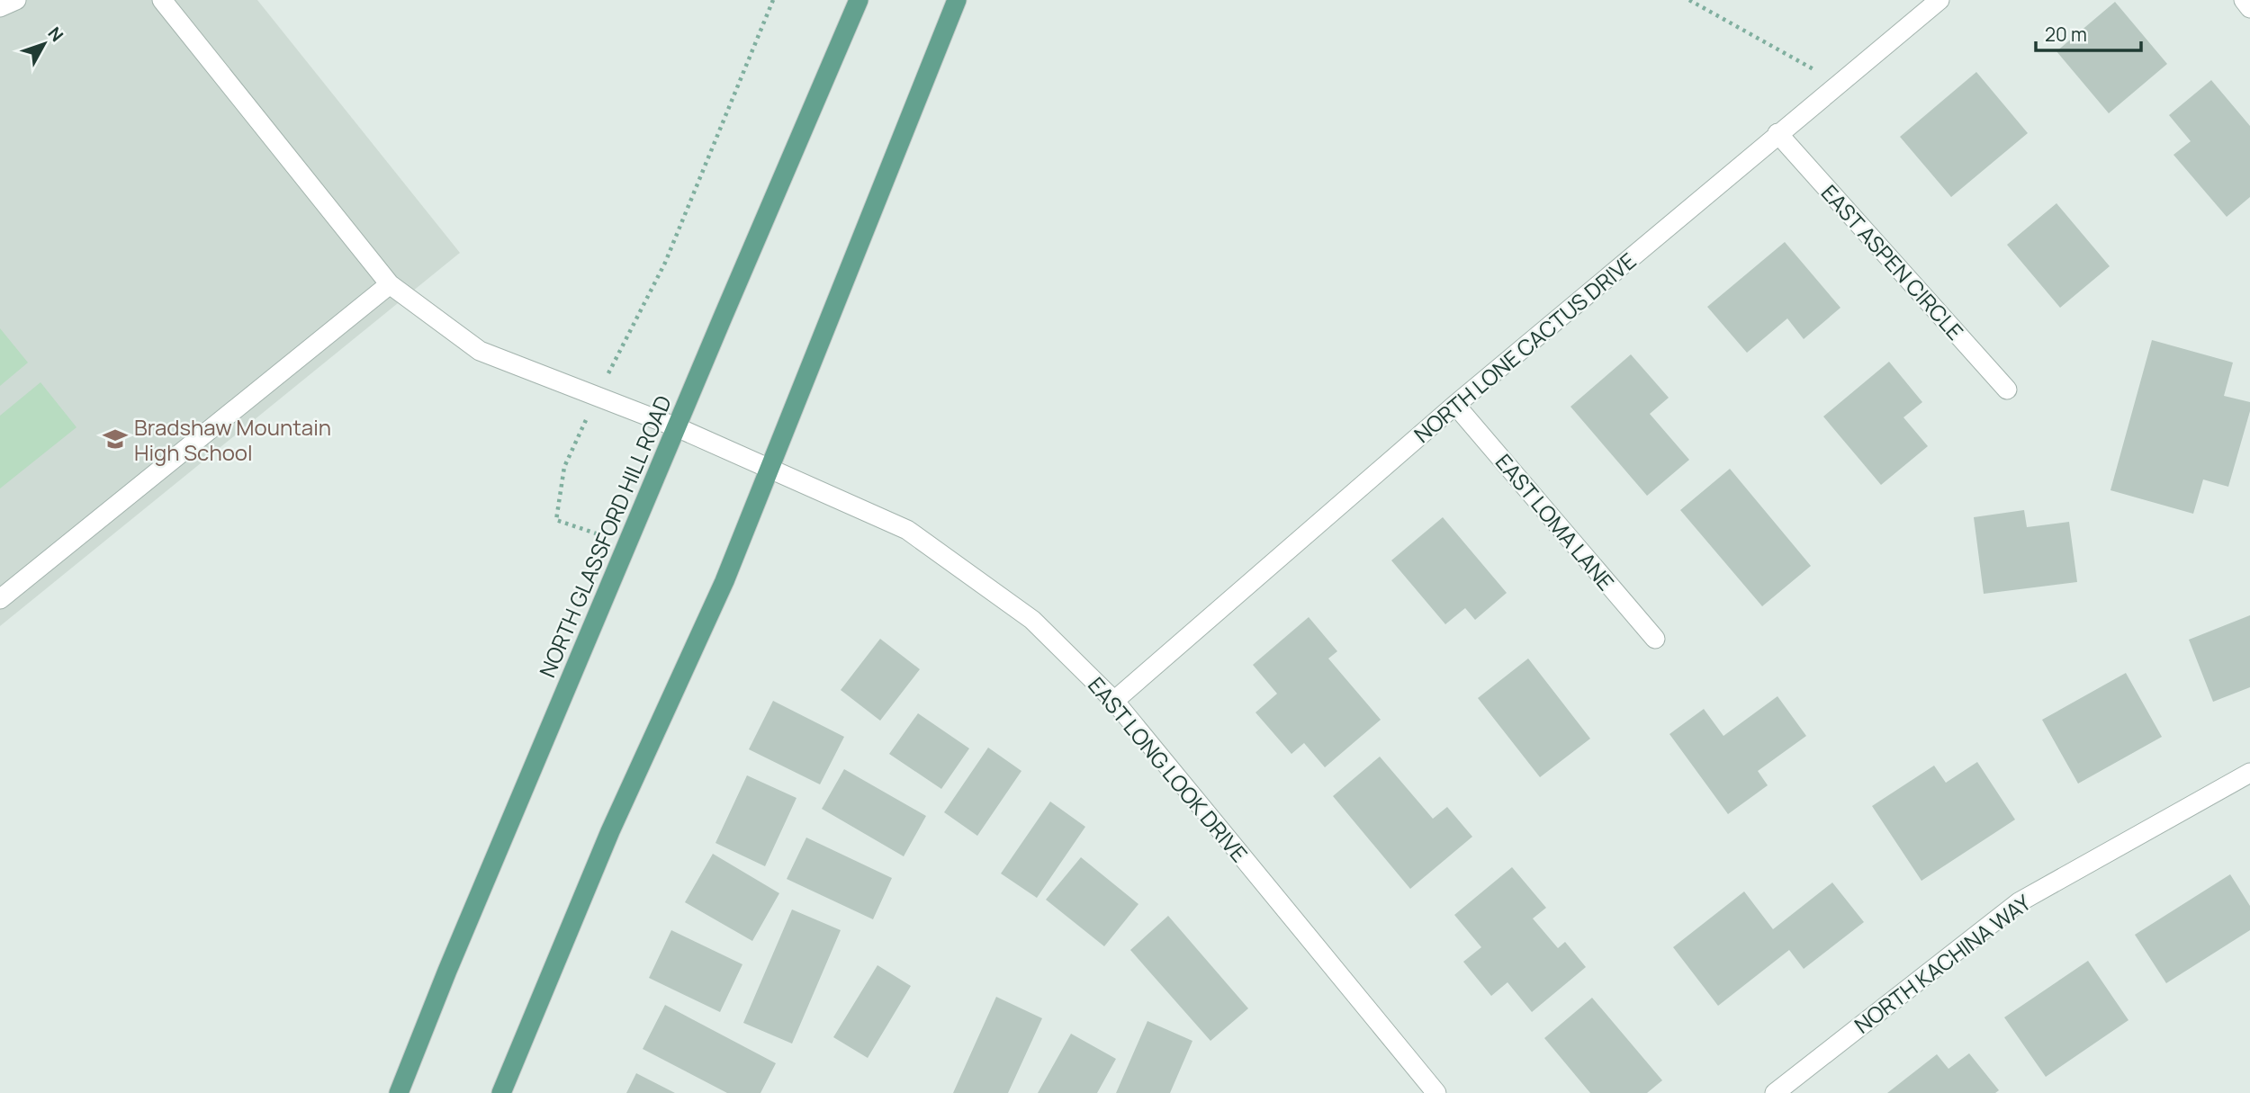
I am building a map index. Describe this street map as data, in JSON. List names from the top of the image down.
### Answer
{
  "streets": {
    "main road": ["NORTH GLASSFORD HILL ROAD"],
    "street": [
      "EAST ASPEN CIRCLE",
      "NORTH LONE CACTUS DRIVE",
      "EAST LOMA LANE",
      "EAST LONG LOOK DRIVE",
      "NORTH KACHINA WAY"
    ]
  },
  "crossings": [
    ["EAST ASPEN CIRCLE", "NORTH LONE CACTUS DRIVE"],
    ["NORTH LONE CACTUS DRIVE", "EAST LOMA LANE"],
    ["NORTH LONE CACTUS DRIVE", "EAST LONG LOOK DRIVE"],
    ["NORTH GLASSFORD HILL ROAD", "EAST LONG LOOK DRIVE"]
  ],
  "places": {
    "school or university": ["Bradshaw Mountain High School"]
  },
  "scale_bar": "20 m",
  "north": "top right"
}
